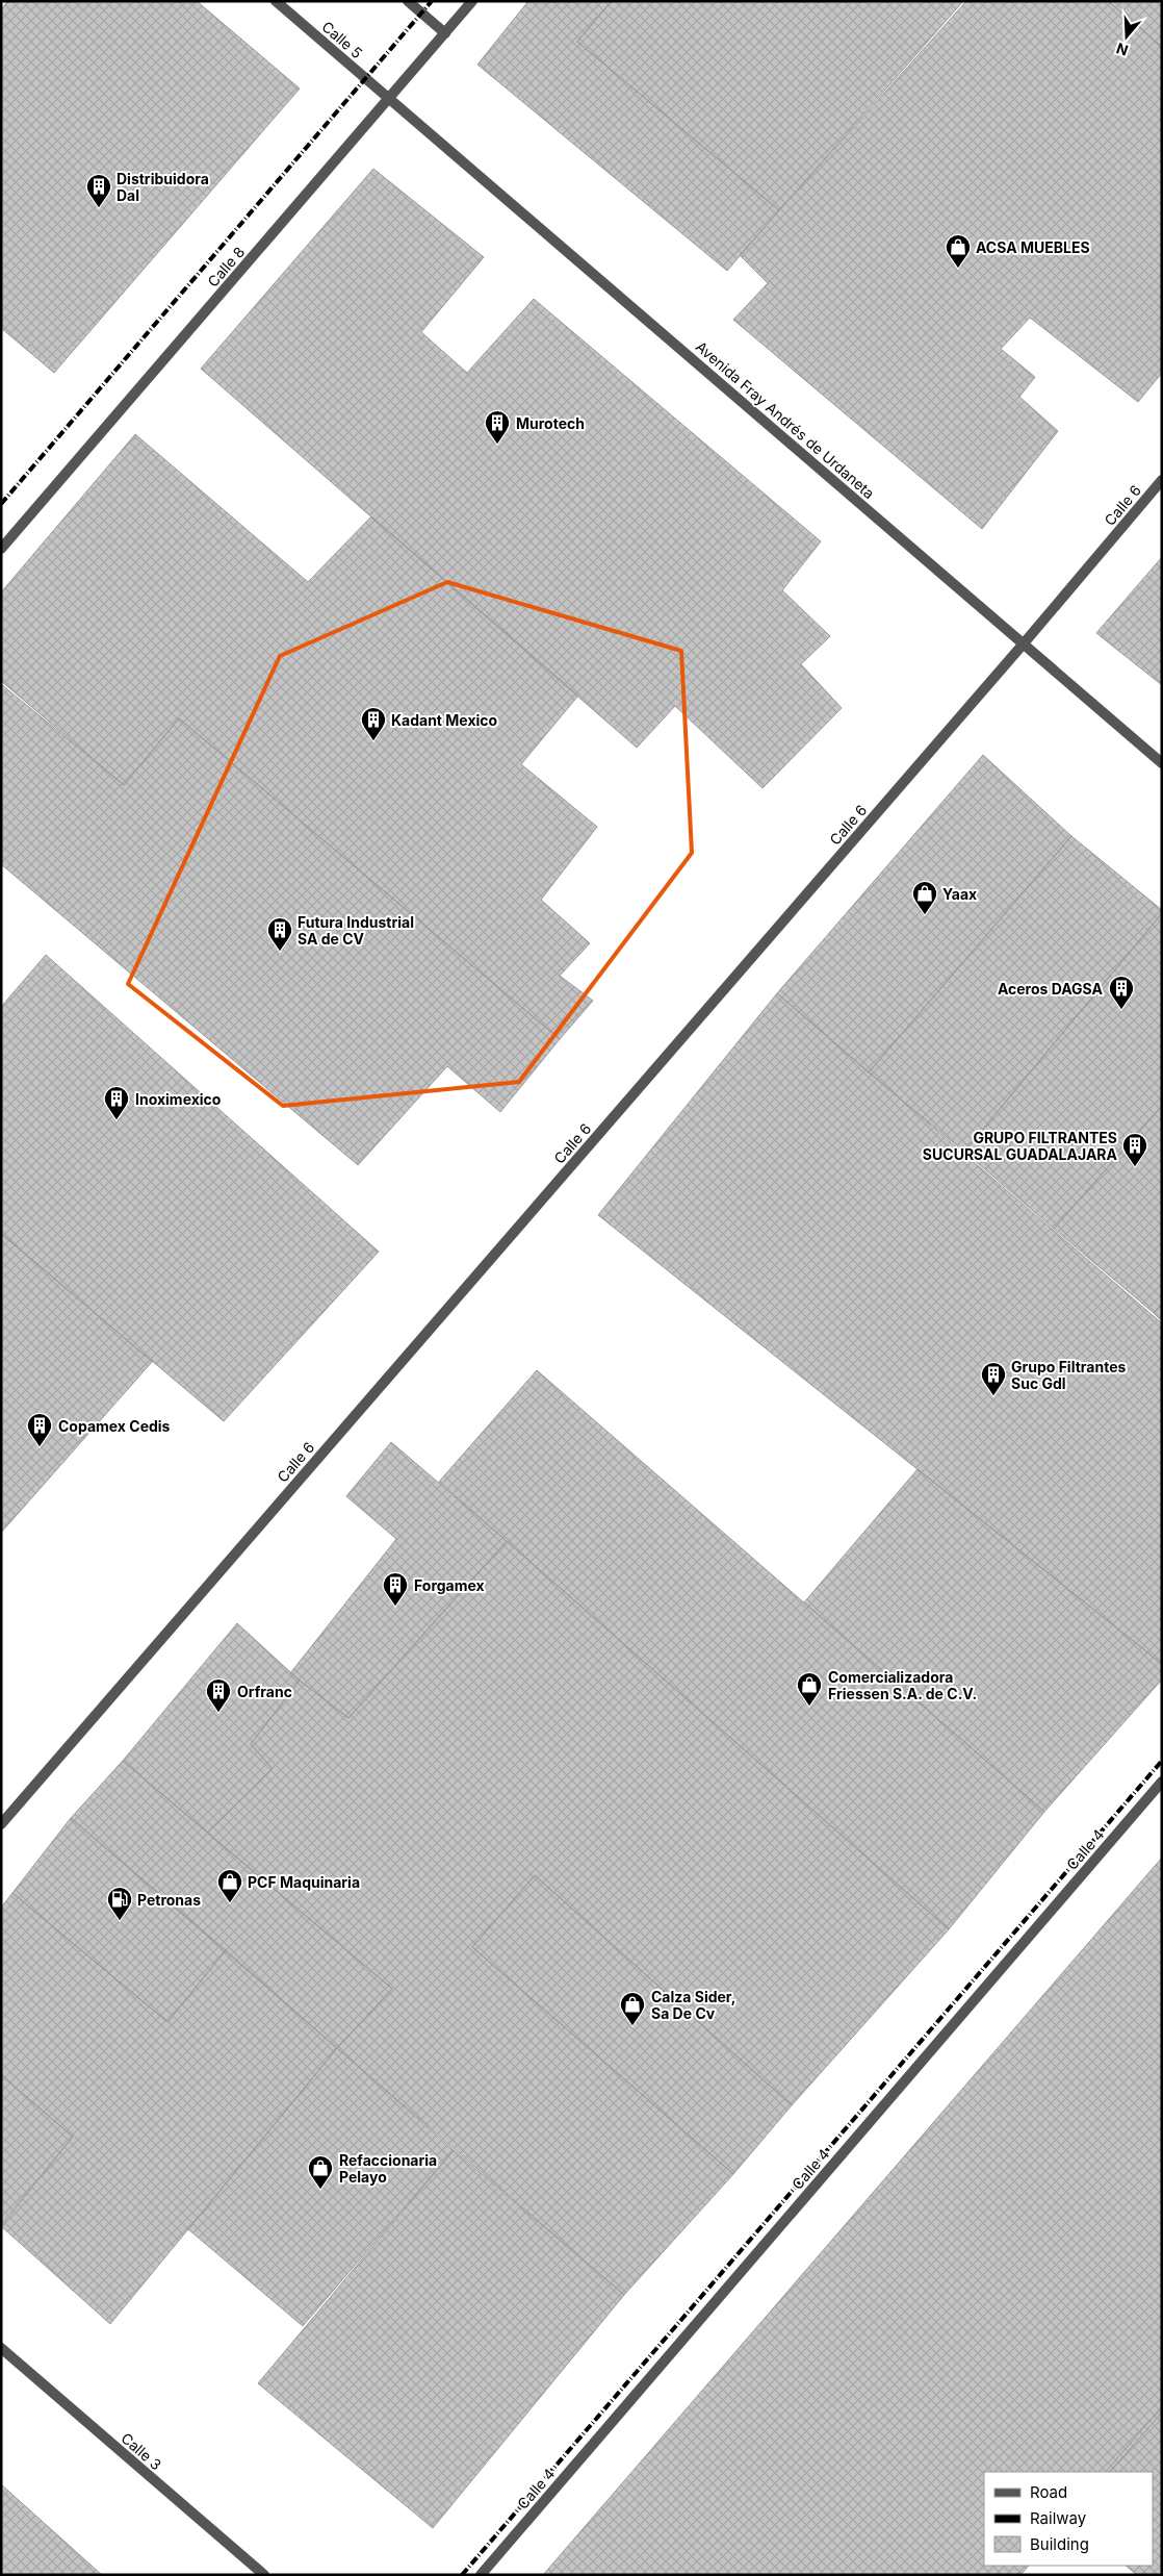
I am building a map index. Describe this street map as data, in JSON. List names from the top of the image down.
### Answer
{
  "streets": {
    "street": [
      "Calle 5",
      "Calle 8",
      "Avenida Fray Andrés de Urdaneta",
      "Calle 6",
      "Calle 4",
      "Calle 3"
    ]
  },
  "crossings": [
    ["Calle 5", "Calle 8"],
    ["Calle 5", "Avenida Fray Andrés de Urdaneta"],
    ["Calle 8", "Avenida Fray Andrés de Urdaneta"],
    ["Avenida Fray Andrés de Urdaneta", "Calle 6"]
  ],
  "places": {
    "building": [
      "Distribuidora Dal",
      "Murotech",
      "Kadant Mexico",
      "Futura Industrial SA de CV",
      "Aceros DAGSA",
      "Inoximexico",
      "GRUPO FILTRANTES SUCURSAL GUADALAJARA",
      "Grupo Filtrantes Suc Gdl",
      "Copamex Cedis",
      "Forgamex",
      "Orfranc"
    ],
    "shop": [
      "ACSA MUEBLES",
      "Yaax",
      "Comercializadora Friessen S.A. de C.V.",
      "PCF Maquinaria",
      "Calza Sider, Sa De Cv",
      "Refaccionaria Pelayo"
    ],
    "fuel station": ["Petronas"]
  },
  "legend": ["Road", "Railway", "Building"],
  "north": "bottom"
}
